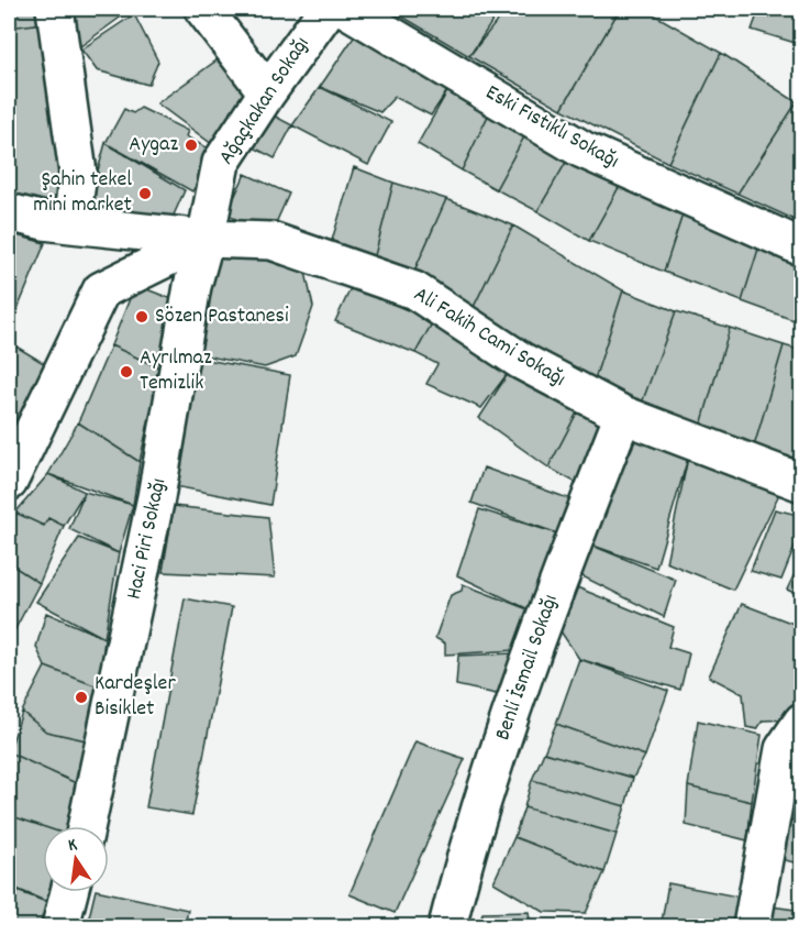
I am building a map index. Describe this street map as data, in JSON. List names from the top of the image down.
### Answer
{
  "streets": {
    "street": [
      "Ağaçkakan Sokağı",
      "Eski Fıstıklı Sokağı",
      "Ali Fakih Cami Sokağı",
      "Haci Piri Sokağı",
      "Benli İsmail Sokağı"
    ]
  },
  "crossings": [
    ["Ağaçkakan Sokağı", "Ali Fakih Cami Sokağı"],
    ["Ağaçkakan Sokağı", "Haci Piri Sokağı"],
    ["Ali Fakih Cami Sokağı", "Haci Piri Sokağı"],
    ["Ali Fakih Cami Sokağı", "Benli İsmail Sokağı"]
  ],
  "places": [
    "Aygaz",
    "Şahin tekel mini market",
    "Sözen Pastanesi",
    "Ayrılmaz Temizlik",
    "Kardeşler Bisiklet"
  ],
  "north": "top"
}
